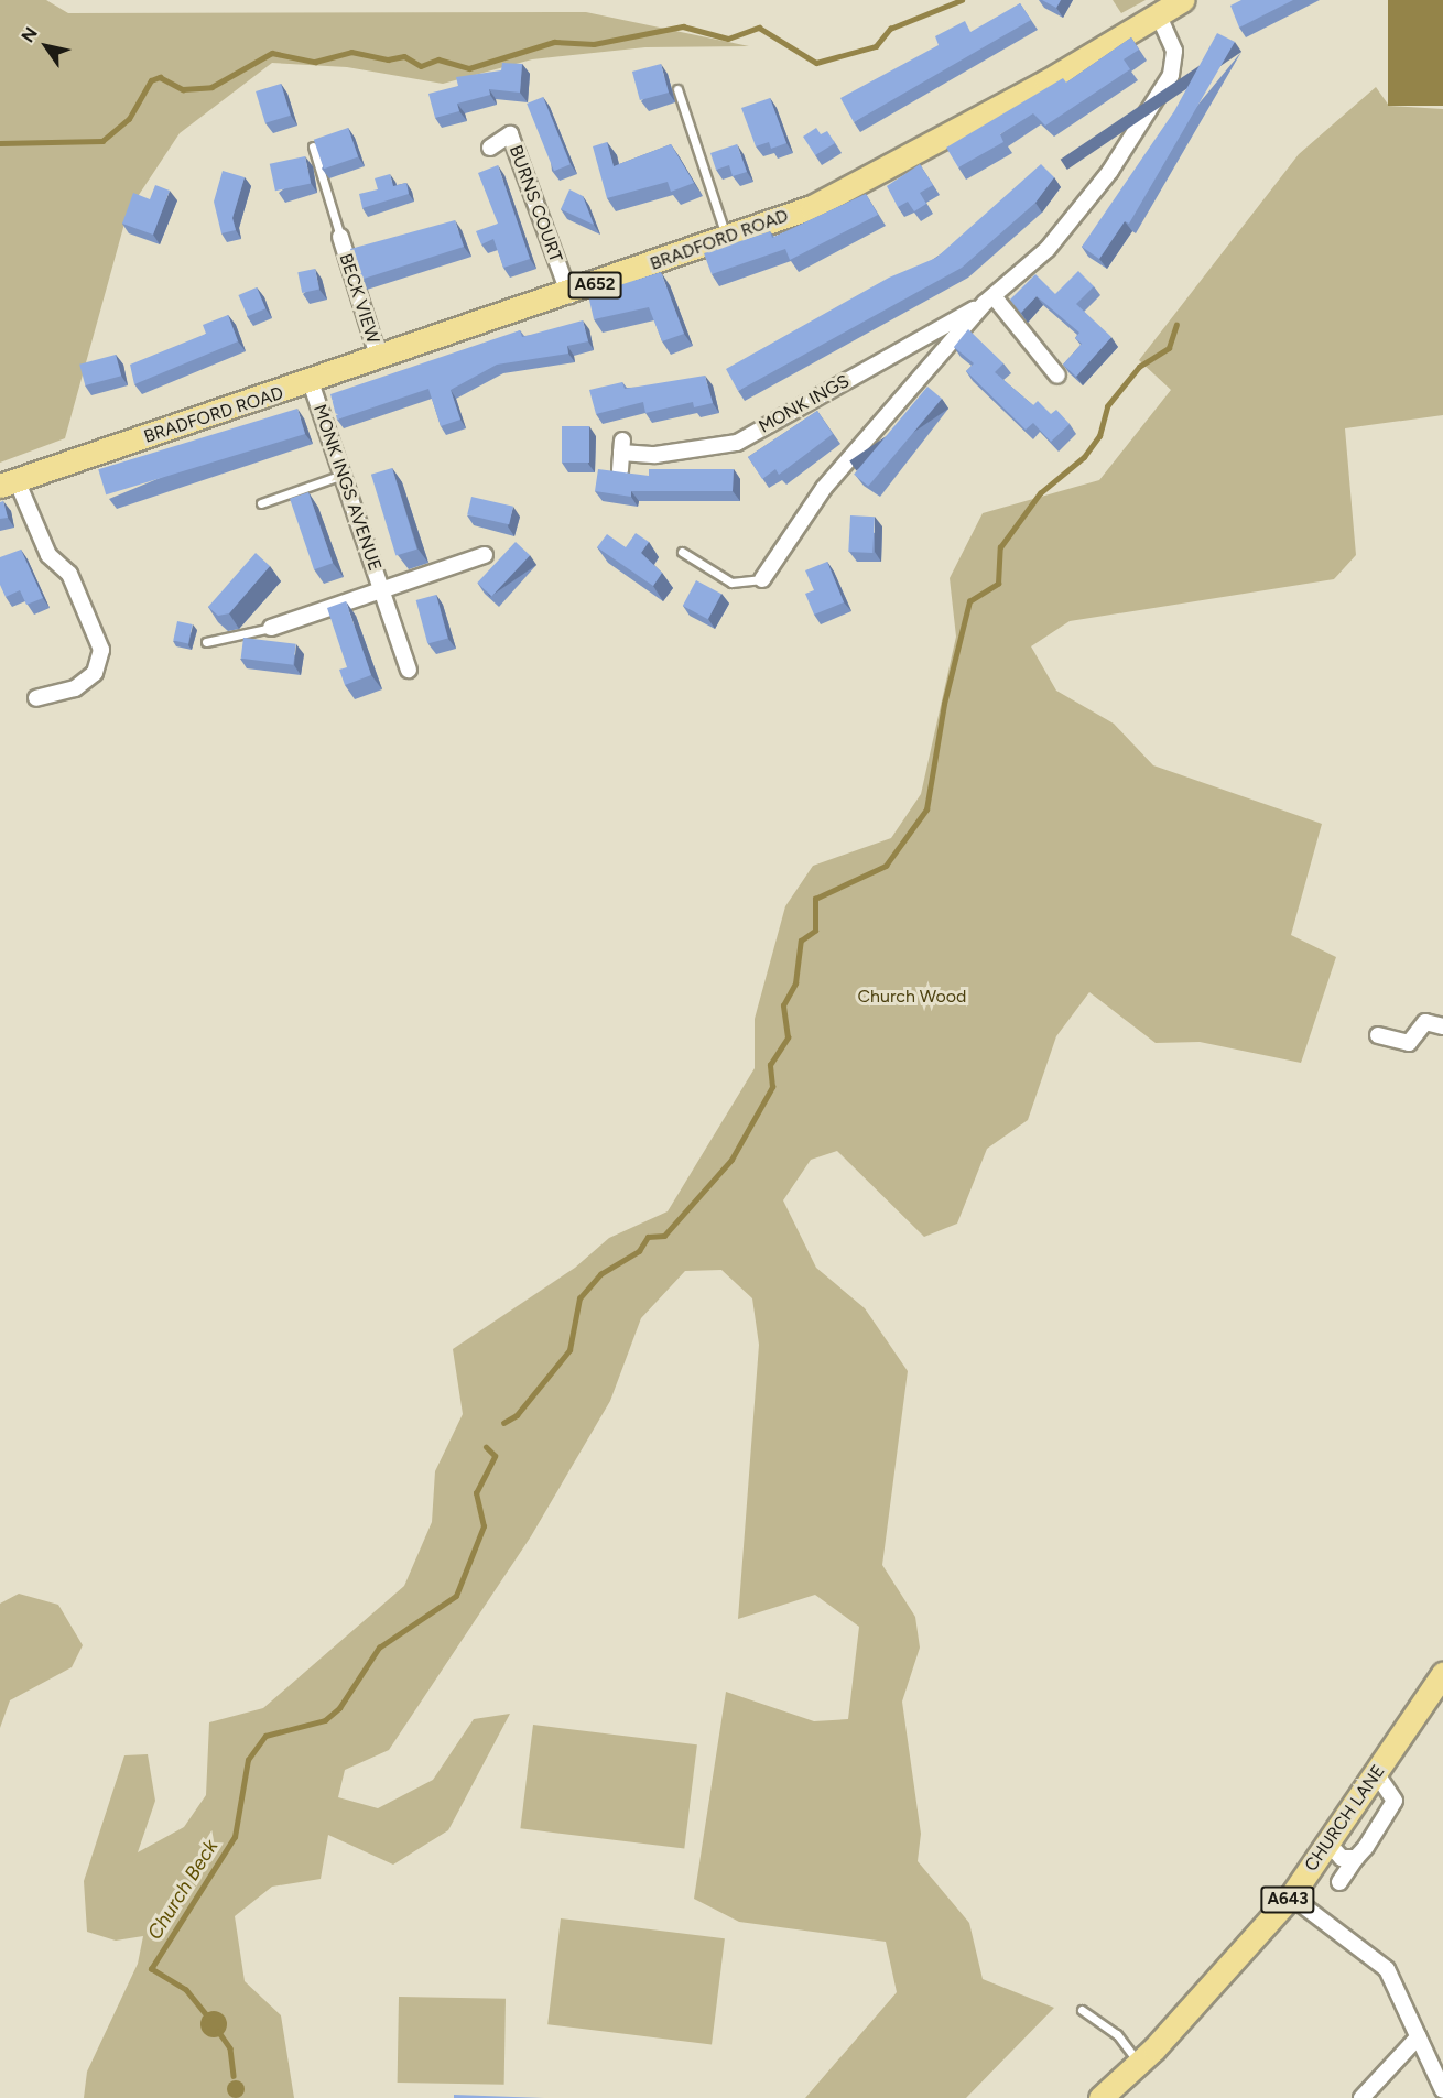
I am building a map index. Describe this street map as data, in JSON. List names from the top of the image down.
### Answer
{
  "streets": {
    "main road": [
      "BRADFORD ROAD",
      "A652",
      "CHURCH LANE",
      "A643"
    ],
    "street": [
      "BURNS COURT",
      "BECK VIEW",
      "MONK INGS",
      "MONK INGS AVENUE"
    ]
  },
  "crossings": [
    ["BURNS COURT", "BRADFORD ROAD"],
    ["BRADFORD ROAD", "BECK VIEW"],
    ["BRADFORD ROAD", "MONK INGS"],
    ["BRADFORD ROAD", "MONK INGS AVENUE"]
  ],
  "water": ["Church Beck"],
  "parks": ["Church Wood"],
  "north": "top left"
}
